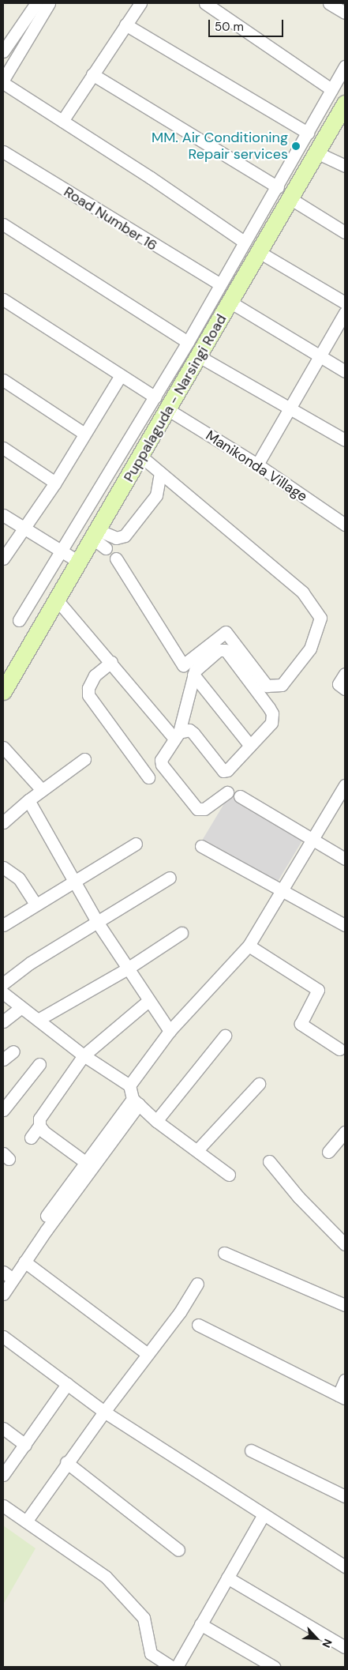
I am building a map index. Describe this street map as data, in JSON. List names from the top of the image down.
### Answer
{
  "streets": {
    "street": ["Road Number 16", "Puppalaguda - Narsingi Road", "Manikonda Village"]
  },
  "crossings": [
    ["Puppalaguda - Narsingi Road", "Manikonda Village"]
  ],
  "places": ["MM. Air Conditioning Repair services"],
  "scale_bar": "50 m",
  "north": "bottom right"
}
